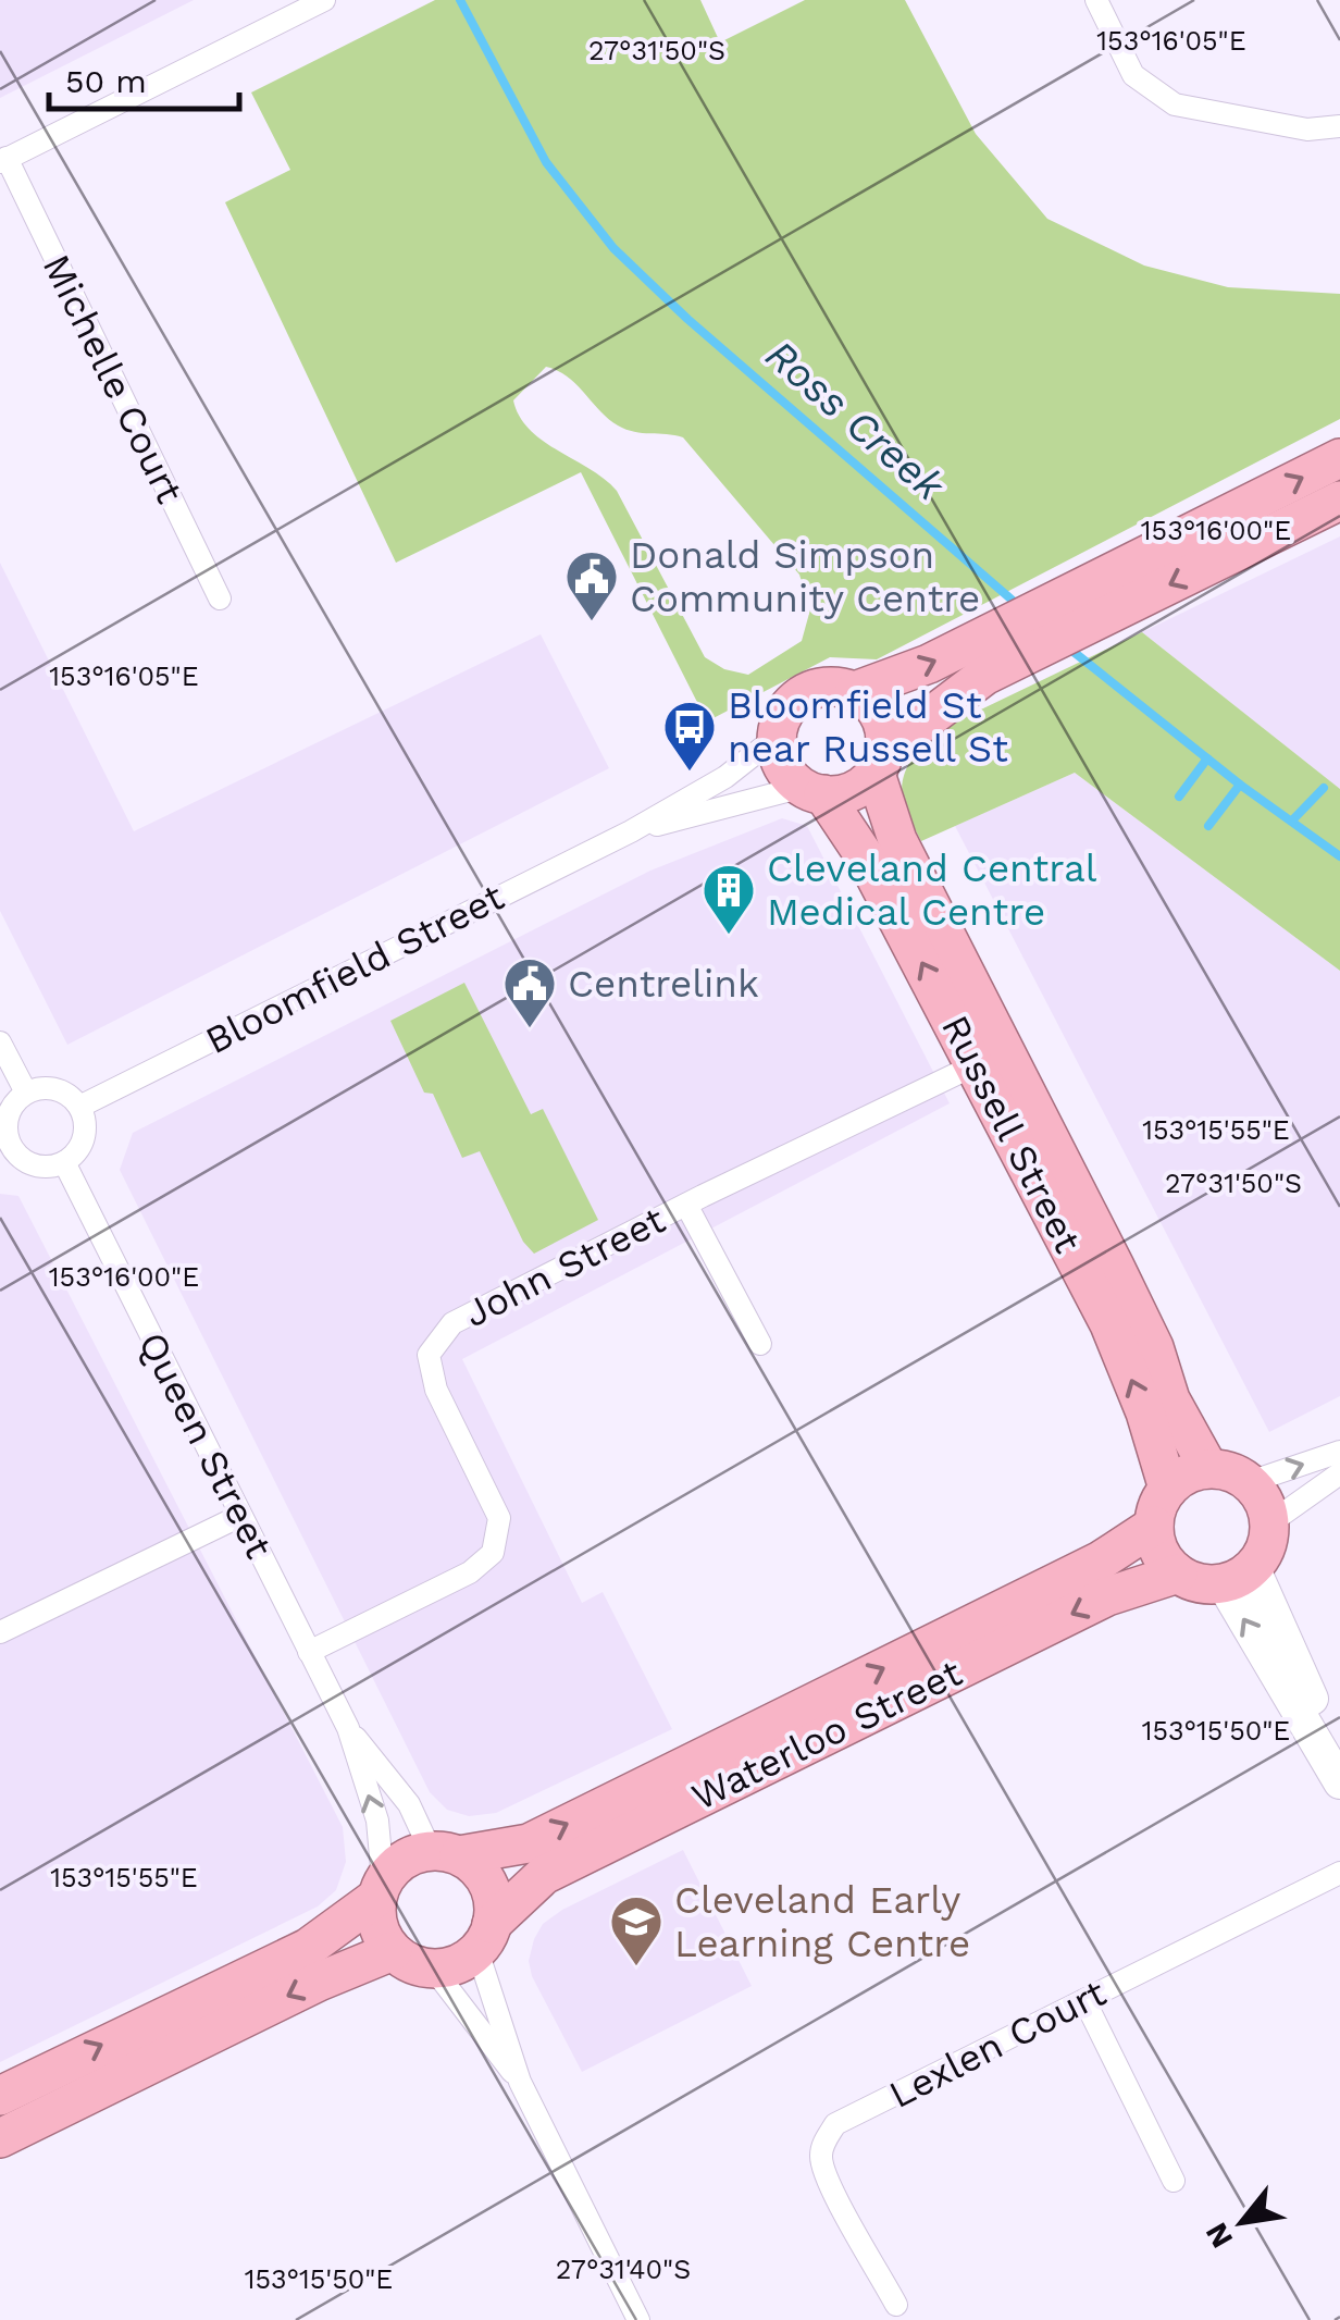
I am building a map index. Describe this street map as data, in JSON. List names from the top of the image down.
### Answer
{
  "streets": {
    "highway": ["Russell Street", "Waterloo Street"],
    "street": [
      "Michelle Court",
      "Bloomfield Street",
      "John Street",
      "Queen Street",
      "Lexlen Court"
    ]
  },
  "crossings": [
    ["Bloomfield Street", "Russell Street"],
    ["Bloomfield Street", "Queen Street"],
    ["Russell Street", "John Street"],
    ["Russell Street", "Waterloo Street"],
    ["John Street", "Queen Street"],
    ["Queen Street", "Waterloo Street"]
  ],
  "water": ["Ross Creek"],
  "places": {
    "public building": ["Donald Simpson Community Centre", "Centrelink"],
    "bus stop": ["Bloomfield St near Russell St"],
    "building": ["Cleveland Central Medical Centre"],
    "school or university": ["Cleveland Early Learning Centre"]
  },
  "scale_bar": "50 m",
  "north": "bottom left",
  "coordinates": [
    "153°16'05\"E",
    "27°31'50\"S",
    "153°16'00\"E",
    "153°15'55\"E",
    "153°15'50\"E",
    "27°31'40\"S"
  ]
}
